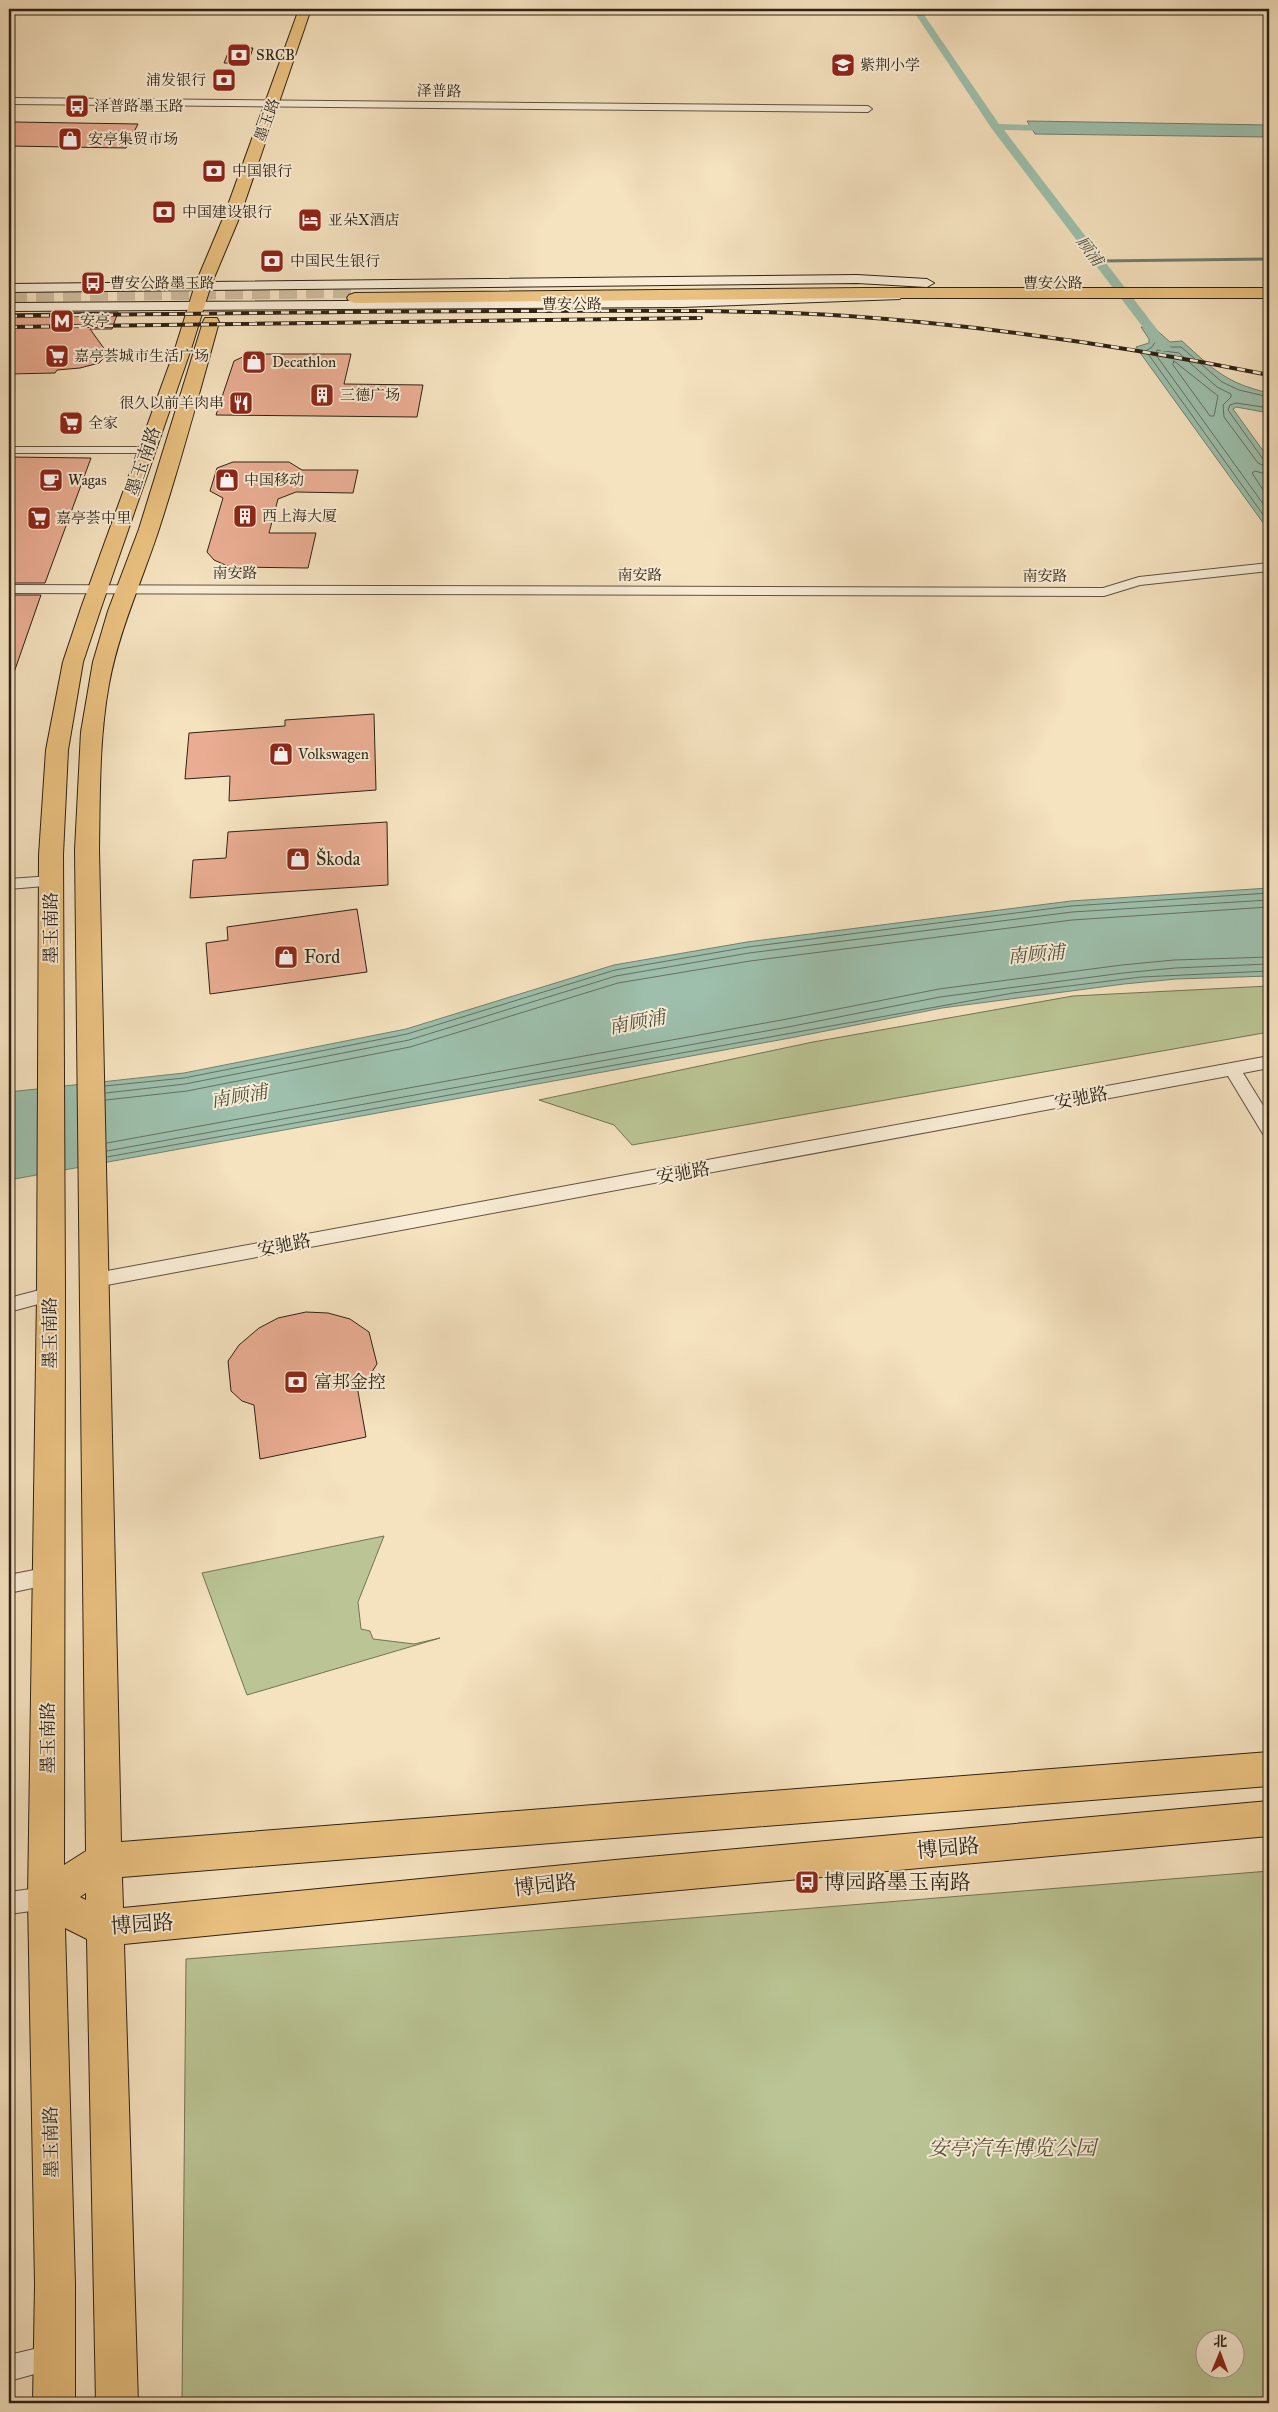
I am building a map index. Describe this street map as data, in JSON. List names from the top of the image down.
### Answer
{
  "streets": {
    "main road": [
      "墨玉路",
      "曹安公路",
      "墨玉南路",
      "博园路"
    ],
    "street": ["泽普路", "南安路", "安驰路"]
  },
  "crossings": [
    ["泽普路", "墨玉路"],
    ["墨玉路", "曹安公路"],
    ["墨玉路", "墨玉南路"],
    ["曹安公路", "墨玉南路"],
    ["墨玉南路", "南安路"],
    ["墨玉南路", "安驰路"],
    ["墨玉南路", "博园路"]
  ],
  "water": ["顾浦", "南顾浦"],
  "parks": ["安亭汽车博览公园"],
  "places": {
    "bank": [
      "SRCB",
      "浦发银行",
      "中国银行",
      "中国建设银行",
      "中国民生银行",
      "富邦金控"
    ],
    "school or university": ["紫荆小学"],
    "bus stop": ["泽普路墨玉路", "曹安公路墨玉路", "博园路墨玉南路"],
    "shop": [
      "安亭集贸市场",
      "Decathlon",
      "中国移动",
      "Volkswagen",
      "Škoda",
      "Ford"
    ],
    "hotel": ["亚朵X酒店"],
    "metro station": ["安亭"],
    "supermarket": ["嘉亭荟城市生活广场", "全家", "嘉亭荟中里"],
    "building": ["三德广场", "西上海大厦"],
    "restaurant": ["很久以前羊肉串"],
    "cafe": ["Wagas"]
  },
  "north": "top"
}
